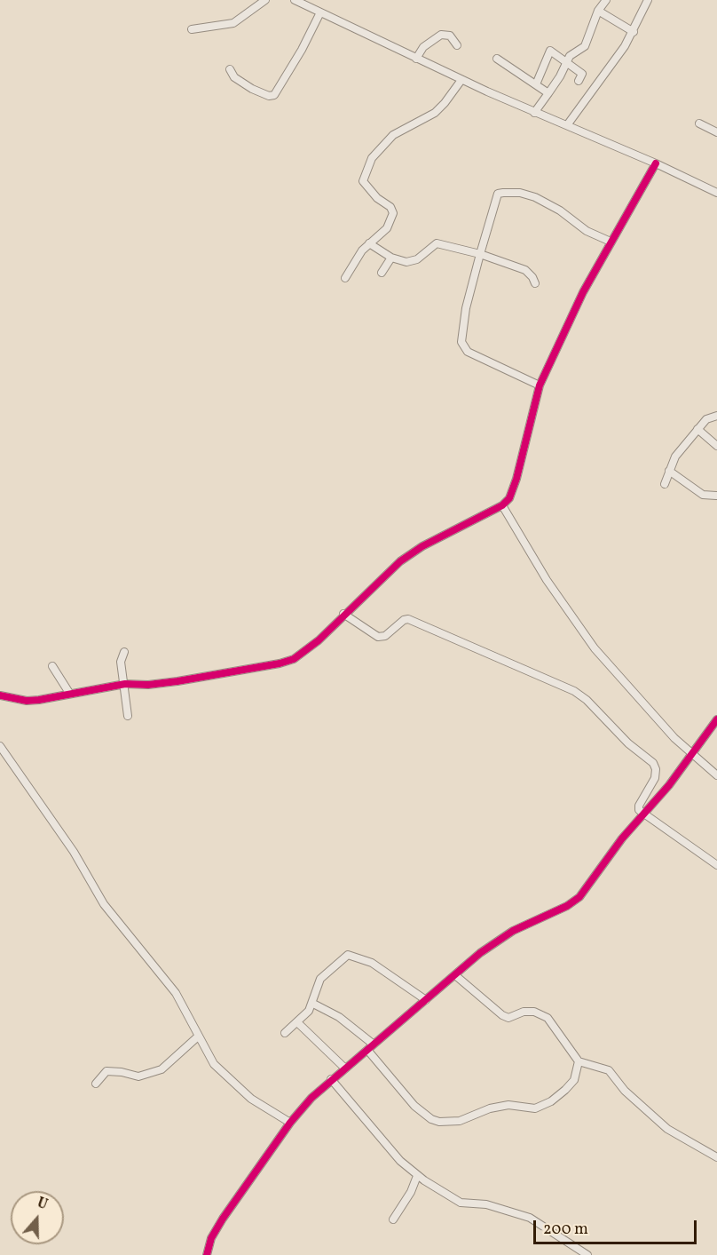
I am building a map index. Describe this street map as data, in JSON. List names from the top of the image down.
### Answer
{
  "scale_bar": "200 m",
  "north": "top"
}
